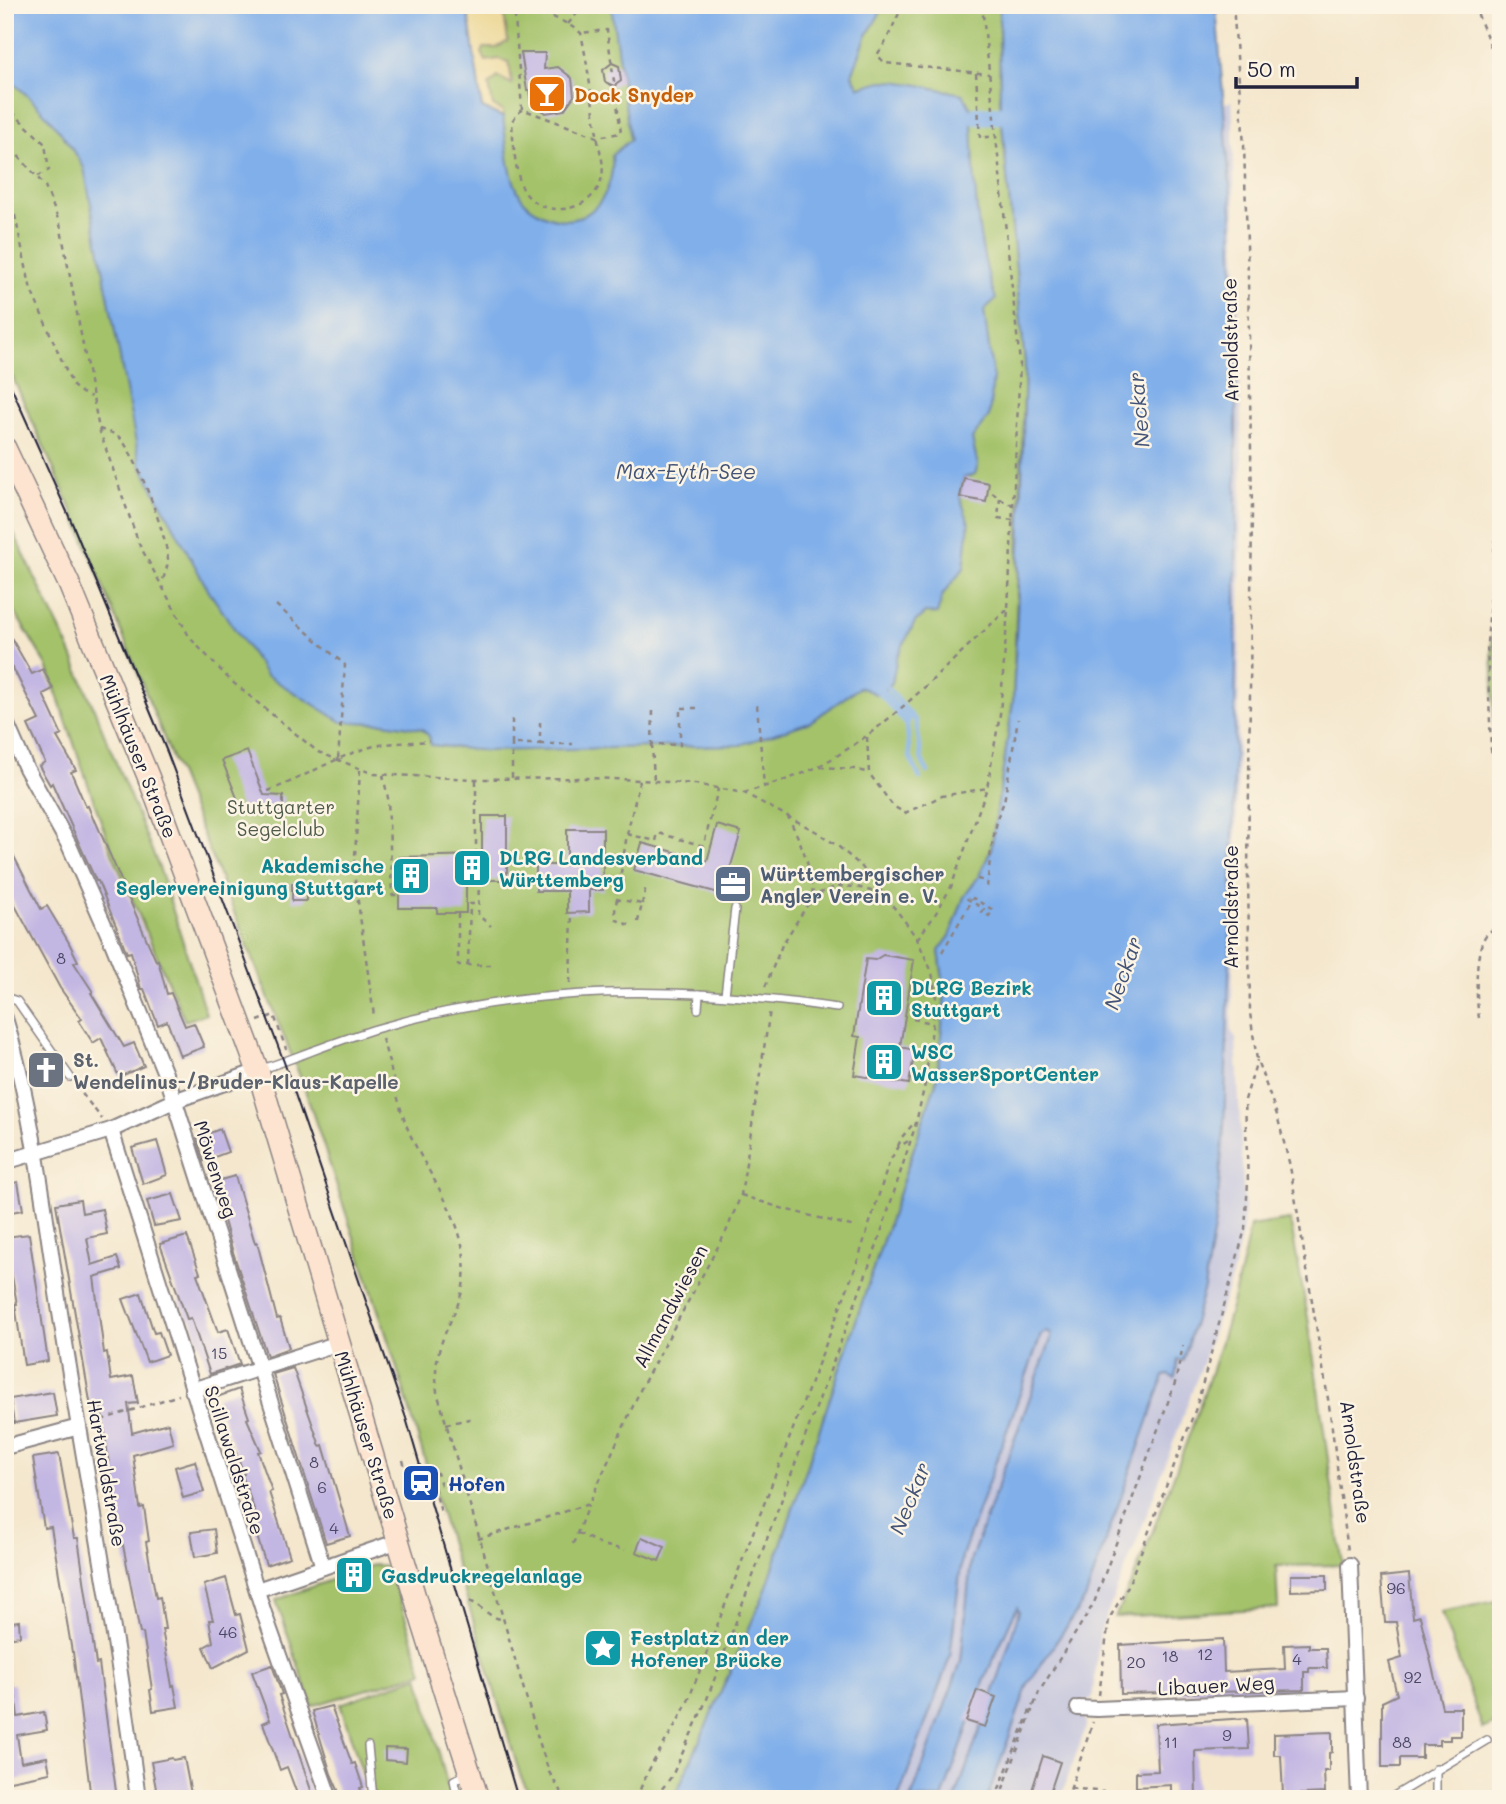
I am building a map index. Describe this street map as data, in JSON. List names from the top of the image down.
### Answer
{
  "streets": {
    "main road": ["Mühlhäuser Straße"],
    "street": [
      "Möwenweg",
      "Scillawaldstraße",
      "Hartwaldstraße",
      "Libauer Weg"
    ],
    "path": ["Arnoldstraße", "Allmandwiesen"]
  },
  "water": ["Neckar", "Max-Eyth-See"],
  "parks": ["Stuttgarter Segelclub"],
  "places": {
    "bar": ["Dock Snyder"],
    "building": [
      "DLRG Landesverband Württemberg",
      "Akademische Seglervereinigung Stuttgart",
      "DLRG Bezirk Stuttgart",
      "WSC WasserSportCenter",
      "Gasdruckregelanlage"
    ],
    "office": ["Württembergischer Angler Verein e. V."],
    "church": ["St. Wendelinus-/Bruder-Klaus-Kapelle"],
    "station": ["Hofen"],
    "place": ["Festplatz an der Hofener Brücke"]
  },
  "house_numbers": [
    "8",
    "15",
    "8",
    "6",
    "4",
    "96",
    "46",
    "12",
    "18",
    "4",
    "20",
    "92",
    "9",
    "11",
    "88"
  ],
  "scale_bar": "50 m"
}
